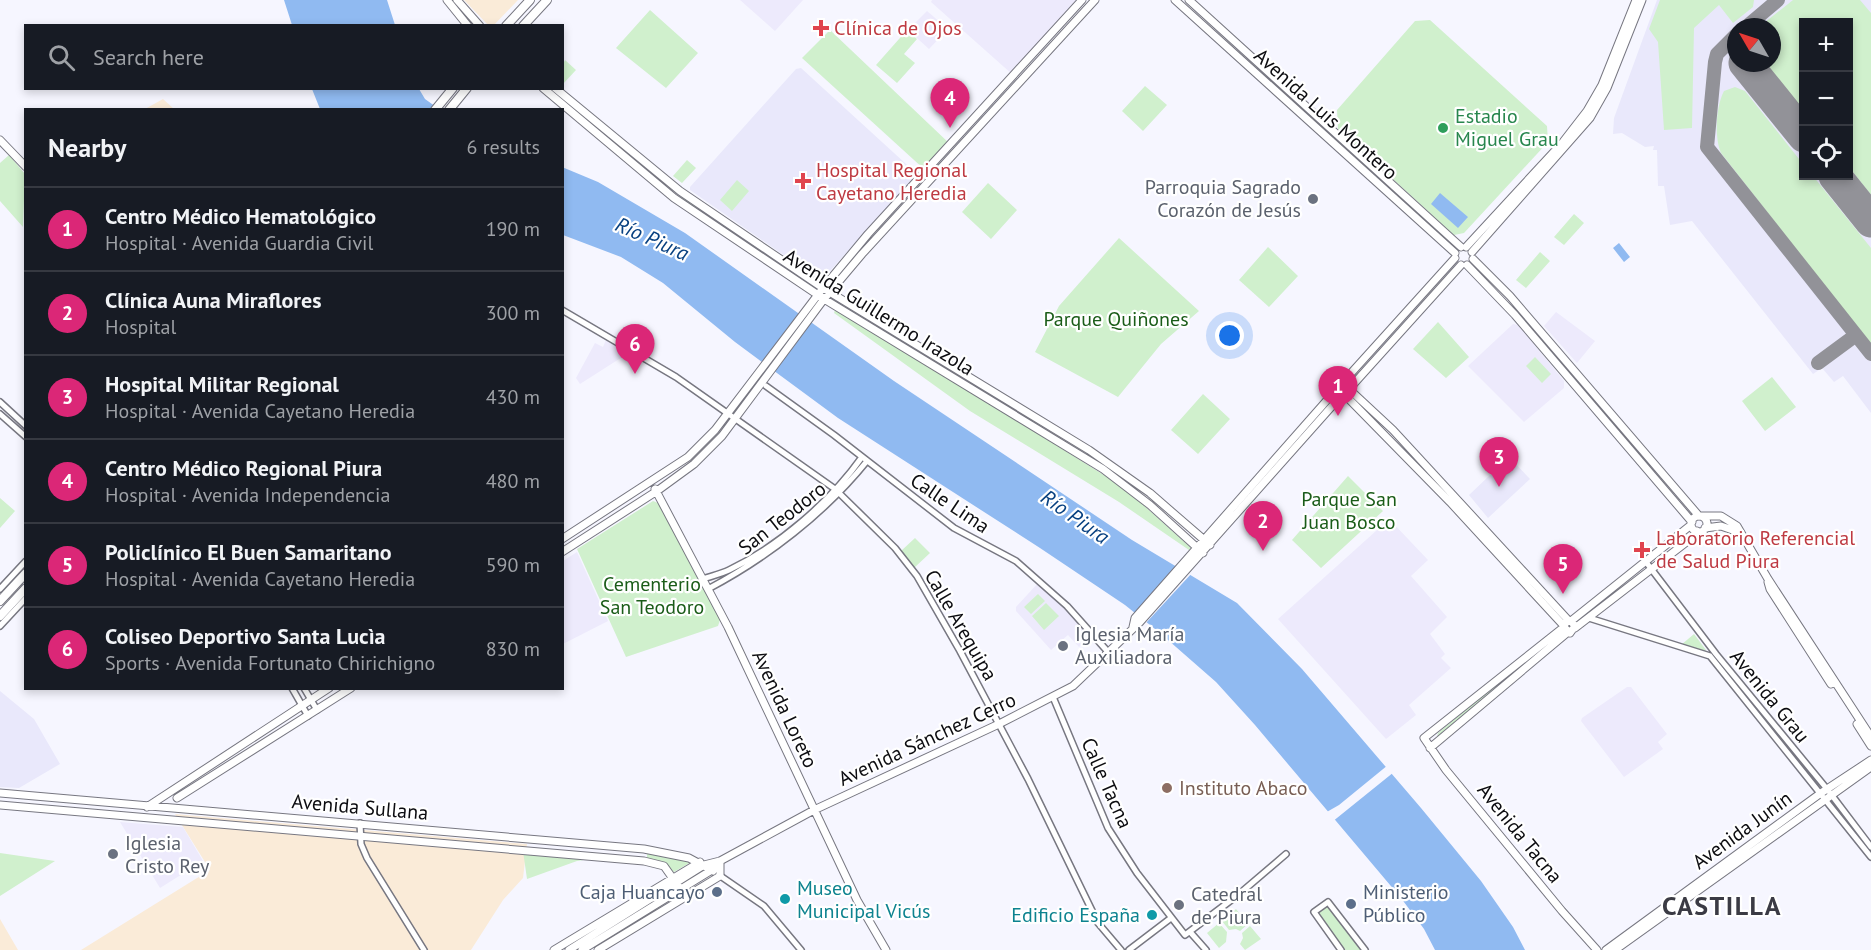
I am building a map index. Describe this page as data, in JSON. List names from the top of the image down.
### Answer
{
  "streets": {
    "main road": [
      "Avenida Luis Montero",
      "Avenida Guillermo Irazola",
      "Avenida Loreto",
      "Avenida Sánchez Cerro",
      "Avenida Sullana",
      "Avenida Junín",
      "Avenida Tacna"
    ],
    "street": [
      "Calle Lima",
      "San Teodoro",
      "Calle Arequipa",
      "Avenida Grau",
      "Calle Tacna"
    ]
  },
  "crossings": [
    ["Avenida Guillermo Irazola", "Avenida Sánchez Cerro"],
    ["Calle Lima", "San Teodoro"],
    ["Calle Lima", "Avenida Sánchez Cerro"],
    ["San Teodoro", "Calle Arequipa"],
    ["San Teodoro", "Avenida Loreto"],
    ["Calle Arequipa", "Avenida Sánchez Cerro"],
    ["Avenida Grau", "Avenida Junín"],
    ["Avenida Loreto", "Avenida Sánchez Cerro"],
    ["Avenida Sánchez Cerro", "Calle Tacna"],
    ["Avenida Sánchez Cerro", "Avenida Sullana"]
  ],
  "districts": ["CASTILLA"],
  "water": ["Río Piura"],
  "parks": ["Parque Quiñones", "Parque San Juan Bosco", "Cementerio San Teodoro"],
  "places": {
    "health": ["Clínica de Ojos", "Hospital Regional Cayetano Heredia", "Laboratorio Referencial de Salud Piura"],
    "other": [
      "Estadio Miguel Grau",
      "Parroquia Sagrado Corazón de Jesús",
      "Iglesia María Auxiliadora",
      "Instituto Abaco",
      "Iglesia Cristo Rey",
      "Caja Huancayo",
      "Museo Municipal Vicús",
      "Ministerio Público",
      "Catedral de Piura",
      "Edificio España"
    ]
  },
  "north": "top left",
  "page": {
    "map_buttons": ["+", "−"],
    "search": "Search here",
    "pins": [
      "4",
      "6",
      "1",
      "3",
      "2",
      "5"
    ],
    "heading": ["Nearby", "6 results"],
    "list": [
      {
        "mark": "1",
        "name": "Centro Médico Hematológico",
        "note": "Hospital · Avenida Guardia Civil",
        "value": "190 m"
      },
      {
        "mark": "2",
        "name": "Clínica Auna Miraflores",
        "note": "Hospital",
        "value": "300 m"
      },
      {
        "mark": "3",
        "name": "Hospital Militar Regional",
        "note": "Hospital · Avenida Cayetano Heredia",
        "value": "430 m"
      },
      {
        "mark": "4",
        "name": "Centro Médico Regional Piura",
        "note": "Hospital · Avenida Independencia",
        "value": "480 m"
      },
      {
        "mark": "5",
        "name": "Policlínico El Buen Samaritano",
        "note": "Hospital · Avenida Cayetano Heredia",
        "value": "590 m"
      },
      {
        "mark": "6",
        "name": "Coliseo Deportivo Santa Lucìa",
        "note": "Sports · Avenida Fortunato Chirichigno",
        "value": "830 m"
      }
    ]
  }
}
